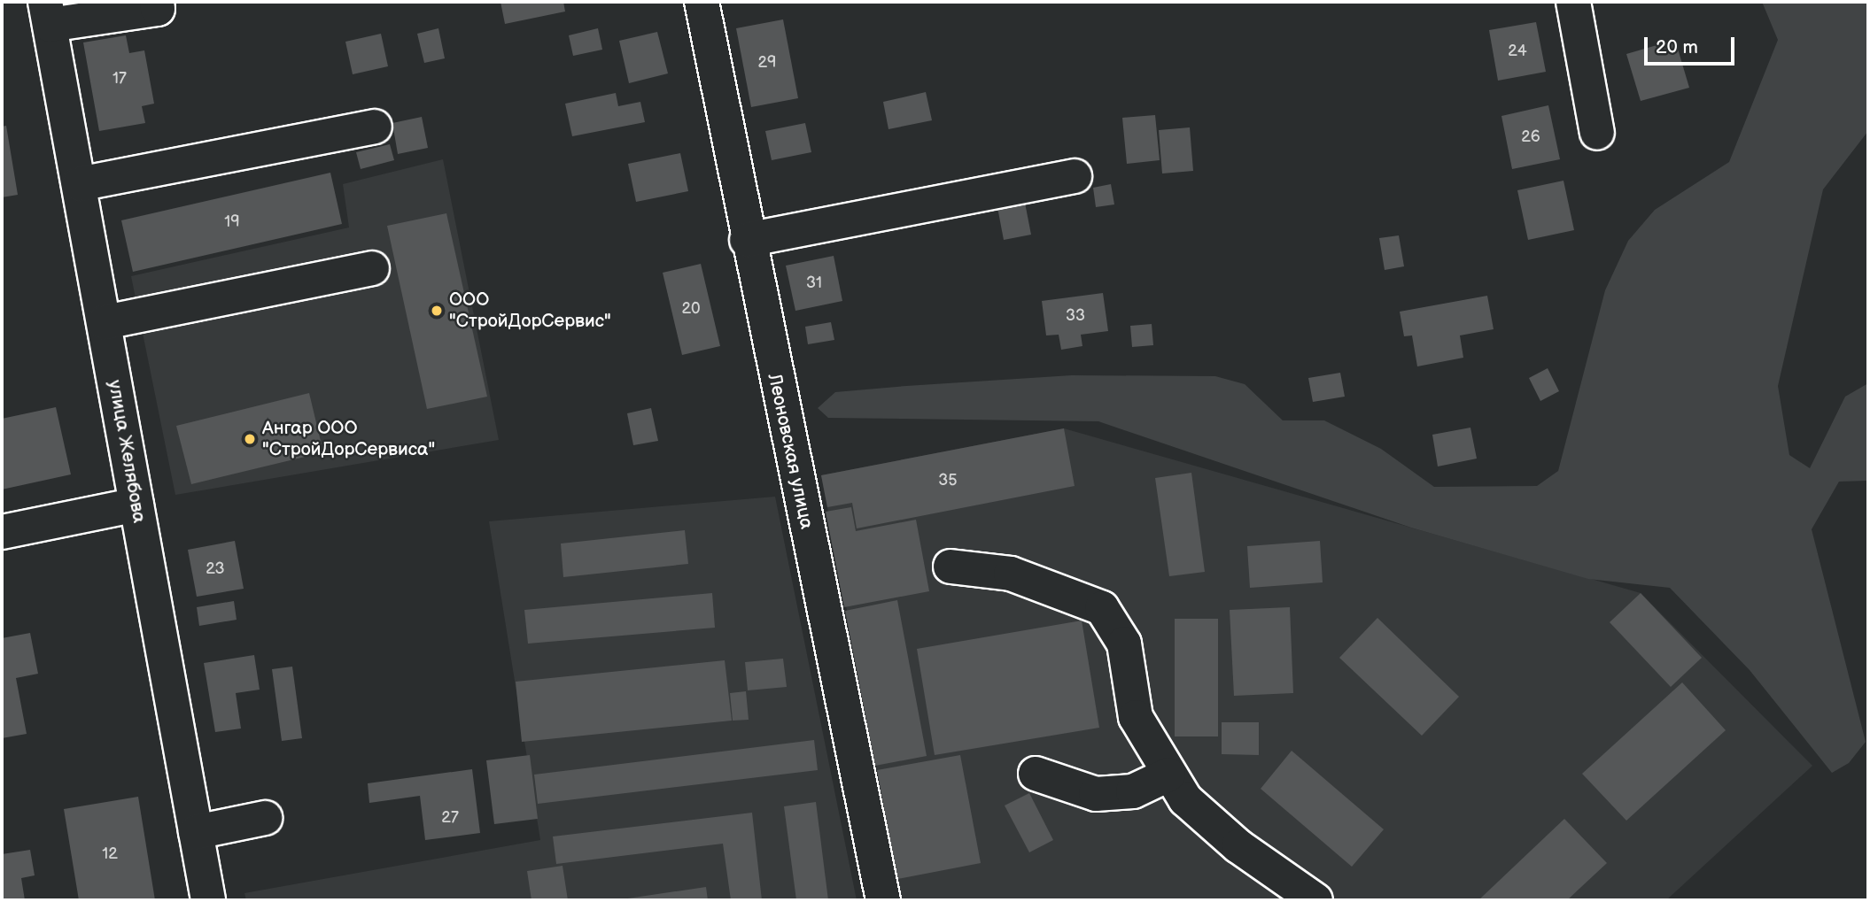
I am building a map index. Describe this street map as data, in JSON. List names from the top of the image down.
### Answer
{
  "streets": {
    "street": ["улица Желябова", "Леоновская улица"]
  },
  "places": ["ООО \"СтройДорСервис\"", "Ангар ООО \"СтройДорСервиса\""],
  "house_numbers": [
    "24",
    "29",
    "17",
    "26",
    "19",
    "31",
    "20",
    "33",
    "35",
    "23",
    "27",
    "12"
  ],
  "scale_bar": "20 m"
}
